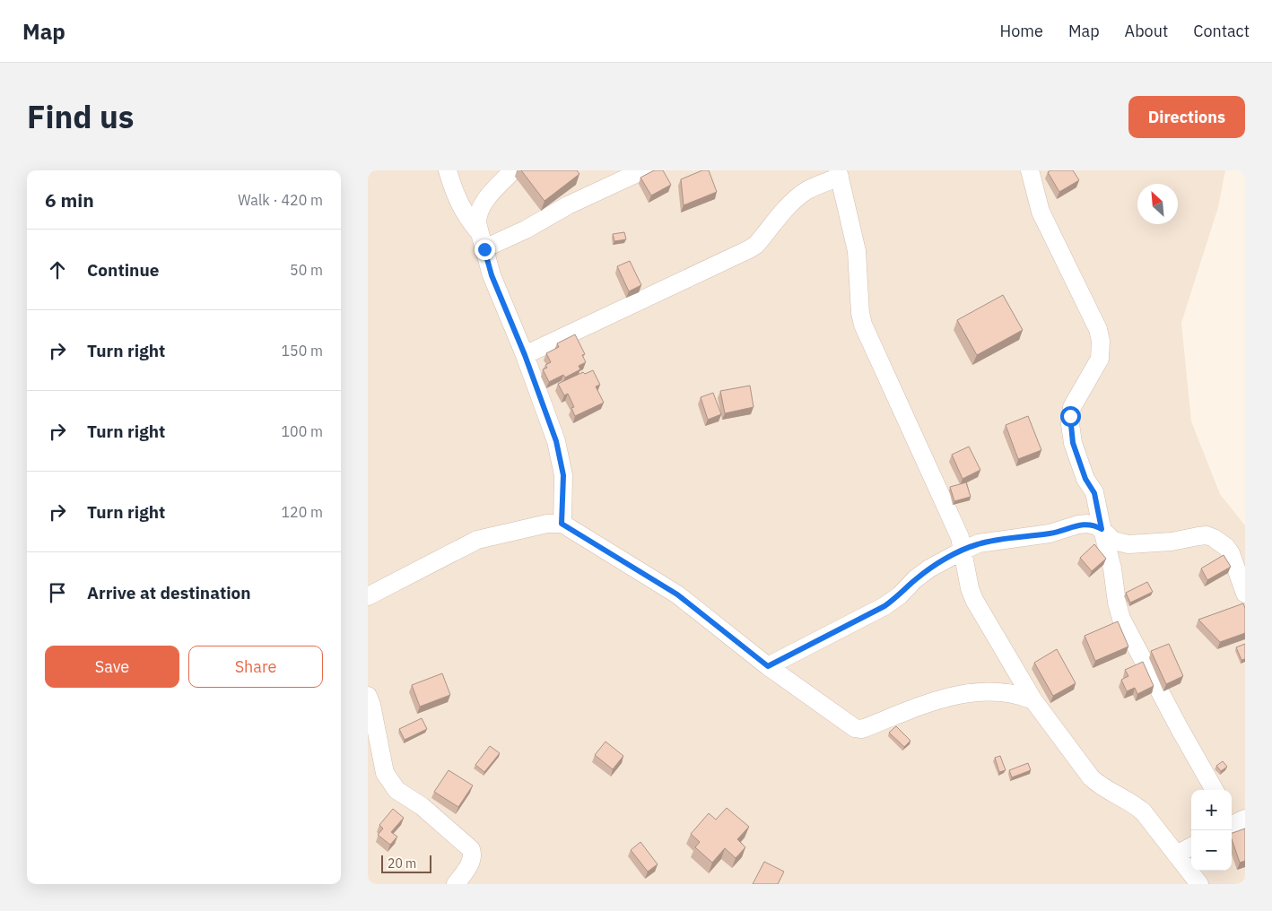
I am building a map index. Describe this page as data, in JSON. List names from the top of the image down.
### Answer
{
  "scale_bar": "20 m",
  "north": "top left",
  "page": {
    "header": "Map",
    "nav": [
      "Home",
      "Map",
      "About",
      "Contact"
    ],
    "title": "Find us",
    "buttons": [
      "Directions",
      ["Save", "Share"]
    ],
    "heading": ["6 min", "Walk · 420 m"],
    "list": [
      ["Continue", "50 m"],
      ["Turn right", "150 m"],
      ["Turn right", "100 m"],
      ["Turn right", "120 m"],
      "Arrive at destination"
    ],
    "map_buttons": ["+", "−"],
    "scale": "20 m"
  }
}
